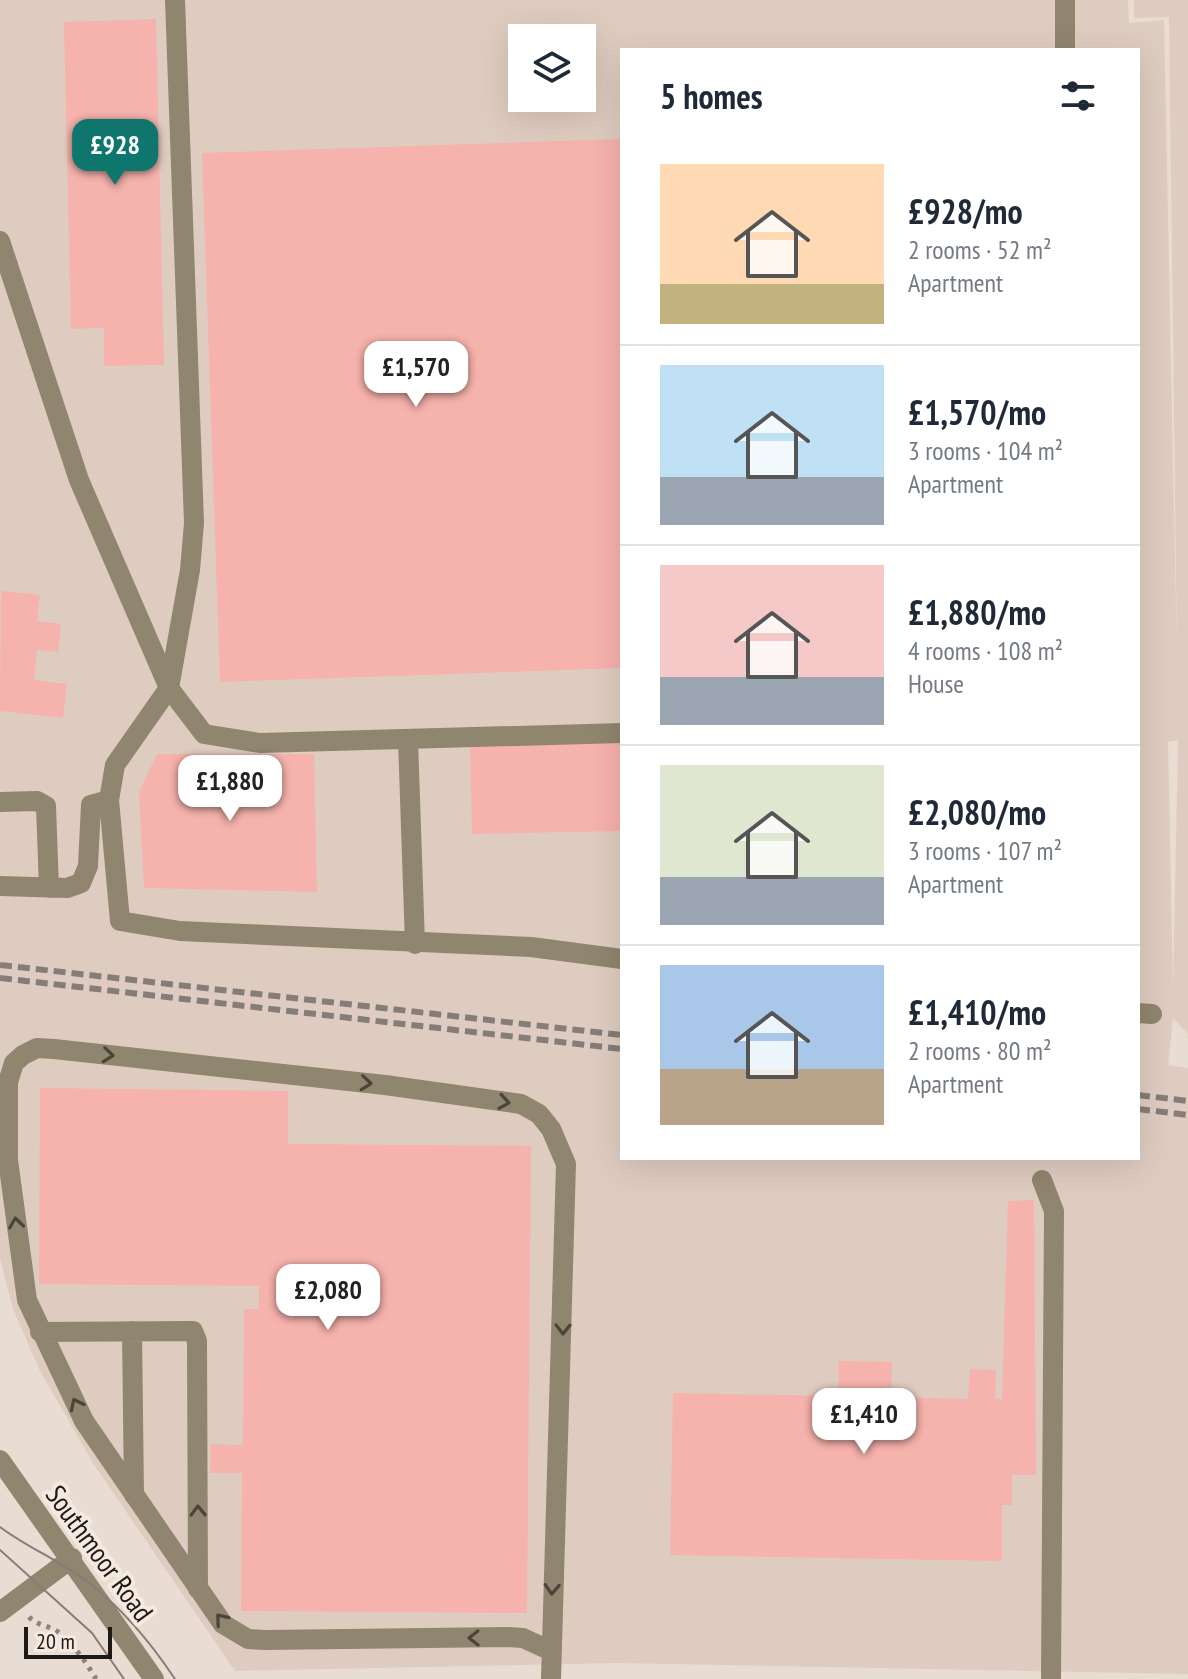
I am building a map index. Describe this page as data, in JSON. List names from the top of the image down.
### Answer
{
  "streets": {
    "street": ["Southmoor Road"]
  },
  "scale_bar": "20 m",
  "page": {
    "heading": "5 homes",
    "price": [
      "£928",
      "£1,570",
      "£1,880",
      "£2,080",
      "£1,410"
    ],
    "list": [
      {
        "name": "£928/mo",
        "note": "2 rooms · 52 m² · Apartment"
      },
      {
        "name": "£1,570/mo",
        "note": "3 rooms · 104 m² · Apartment"
      },
      {
        "name": "£1,880/mo",
        "note": "4 rooms · 108 m² · House"
      },
      {
        "name": "£2,080/mo",
        "note": "3 rooms · 107 m² · Apartment"
      },
      {
        "name": "£1,410/mo",
        "note": "2 rooms · 80 m² · Apartment"
      }
    ],
    "scale": "20 m"
  }
}
